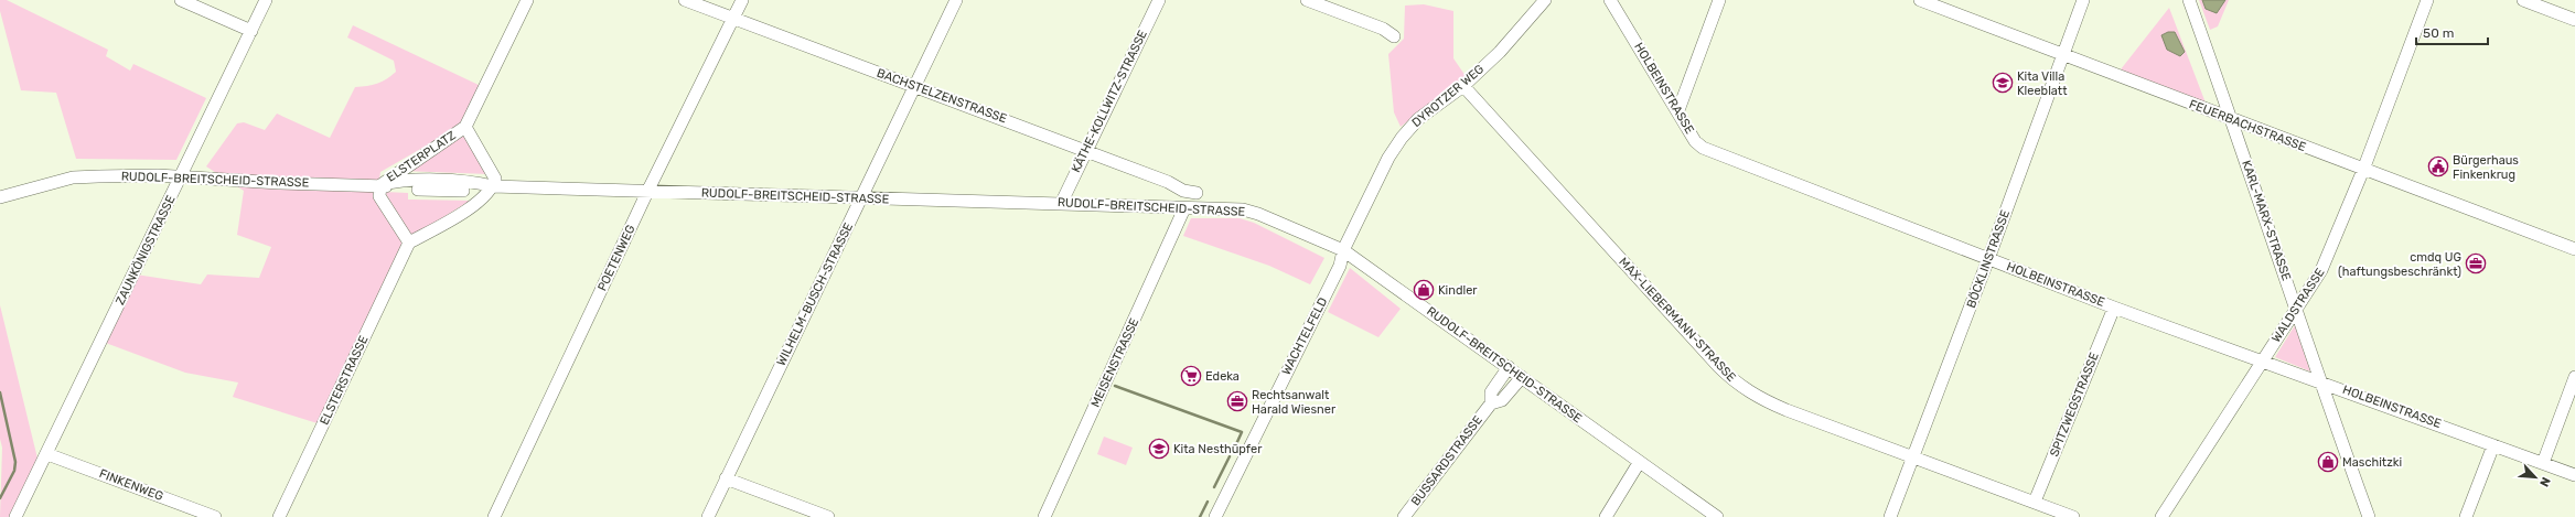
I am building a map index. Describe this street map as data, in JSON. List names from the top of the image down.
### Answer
{
  "streets": {
    "street": [
      "HOLBEINSTRASSE",
      "BACHSTELZENSTRASSE",
      "DYROTZER WEG",
      "KÄTHE-KOLLWITZ-STRASSE",
      "FEUERBACHSTRASSE",
      "ELSTERPLATZ",
      "RUDOLF-BREITSCHEID-STRASSE",
      "KARL-MARX-STRASSE",
      "ZAUNKÖNIGSTRASSE",
      "POETENWEG",
      "BÖCKLINSTRASSE",
      "WILHELM-BUSCH-STRASSE",
      "WALDSTRASSE",
      "MAX-LIEBERMANN-STRASSE",
      "WACHTELFELD",
      "MEISENSTRASSE",
      "ELSTERSTRASSE",
      "SPITZWEGSTRASSE",
      "BUSSARDSTRASSE",
      "FINKENWEG"
    ]
  },
  "crossings": [
    ["HOLBEINSTRASSE", "KARL-MARX-STRASSE"],
    ["HOLBEINSTRASSE", "BÖCKLINSTRASSE"],
    ["HOLBEINSTRASSE", "WALDSTRASSE"],
    ["HOLBEINSTRASSE", "SPITZWEGSTRASSE"],
    ["BACHSTELZENSTRASSE", "KÄTHE-KOLLWITZ-STRASSE"],
    ["BACHSTELZENSTRASSE", "POETENWEG"],
    ["BACHSTELZENSTRASSE", "WILHELM-BUSCH-STRASSE"],
    ["DYROTZER WEG", "RUDOLF-BREITSCHEID-STRASSE"],
    ["DYROTZER WEG", "MAX-LIEBERMANN-STRASSE"],
    ["DYROTZER WEG", "WACHTELFELD"],
    ["KÄTHE-KOLLWITZ-STRASSE", "RUDOLF-BREITSCHEID-STRASSE"],
    ["FEUERBACHSTRASSE", "KARL-MARX-STRASSE"],
    ["FEUERBACHSTRASSE", "BÖCKLINSTRASSE"],
    ["FEUERBACHSTRASSE", "WALDSTRASSE"],
    ["ELSTERPLATZ", "RUDOLF-BREITSCHEID-STRASSE"],
    ["ELSTERPLATZ", "ELSTERSTRASSE"],
    ["RUDOLF-BREITSCHEID-STRASSE", "ZAUNKÖNIGSTRASSE"],
    ["RUDOLF-BREITSCHEID-STRASSE", "POETENWEG"],
    ["RUDOLF-BREITSCHEID-STRASSE", "WILHELM-BUSCH-STRASSE"],
    ["RUDOLF-BREITSCHEID-STRASSE", "WACHTELFELD"],
    ["RUDOLF-BREITSCHEID-STRASSE", "MEISENSTRASSE"],
    ["RUDOLF-BREITSCHEID-STRASSE", "BUSSARDSTRASSE"],
    ["KARL-MARX-STRASSE", "WALDSTRASSE"],
    ["ZAUNKÖNIGSTRASSE", "FINKENWEG"],
    ["BÖCKLINSTRASSE", "MAX-LIEBERMANN-STRASSE"],
    ["MAX-LIEBERMANN-STRASSE", "SPITZWEGSTRASSE"]
  ],
  "places": {
    "school or university": ["Kita Villa Kleeblatt", "Kita Nesthüpfer"],
    "public building": ["Bürgerhaus Finkenkrug"],
    "office": ["cmdq UG (haftungsbeschränkt)", "Rechtsanwalt Harald Wiesner"],
    "shop": ["Kindler", "Maschitzki"],
    "supermarket": ["Edeka"]
  },
  "scale_bar": "50 m",
  "north": "bottom right"
}
